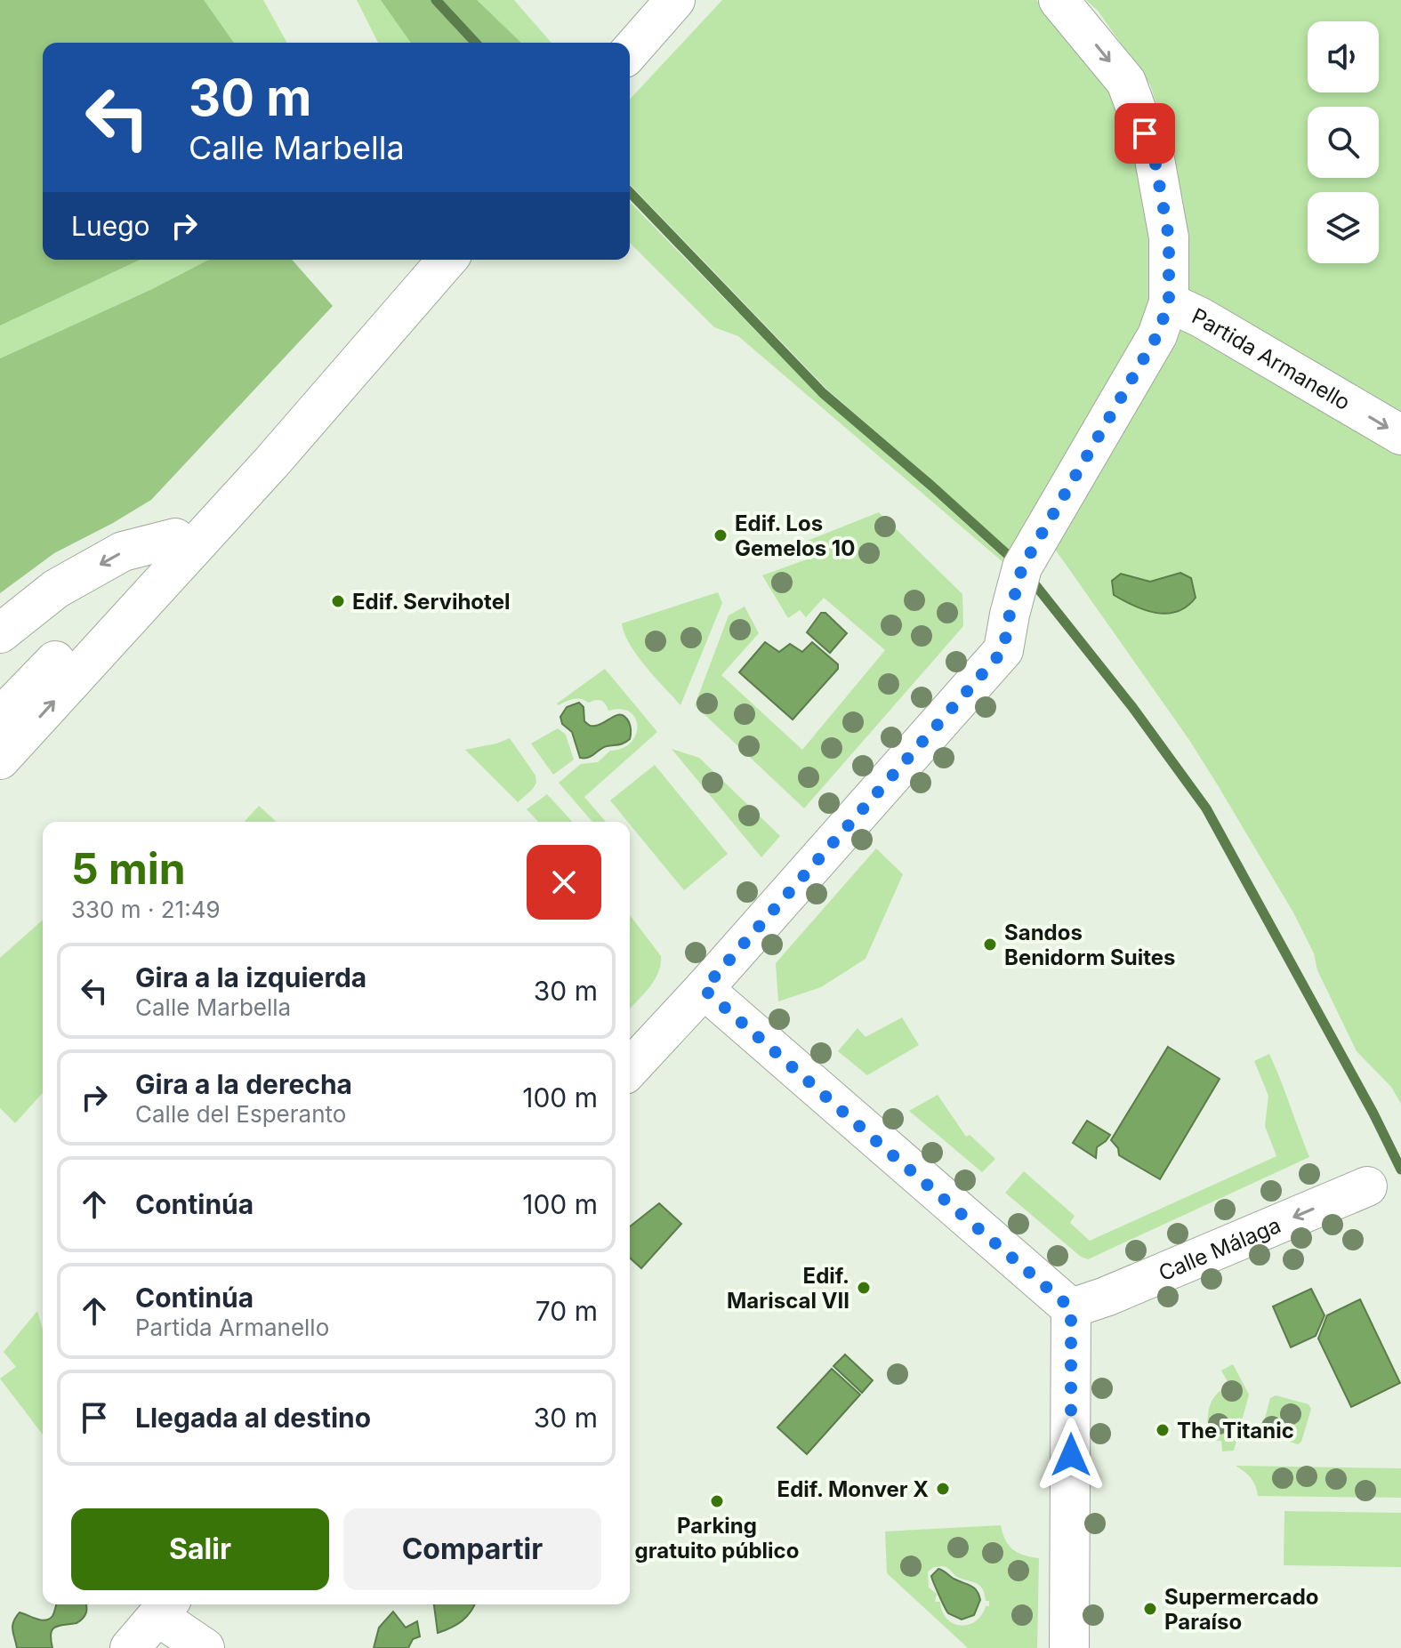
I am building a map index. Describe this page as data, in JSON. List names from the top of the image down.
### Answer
{
  "streets": {
    "street": ["Partida Armanello", "Calle Málaga"]
  },
  "one_way": ["Partida Armanello", "Calle Málaga"],
  "places": [
    "Edif. Los Gemelos 10",
    "Edif. Servihotel",
    "Sandos Benidorm Suites",
    "Edif. Mariscal VII",
    "The Titanic",
    "Edif. Monver X",
    "Parking gratuito público",
    "Supermercado Paraíso"
  ],
  "page": {
    "turn": ["30 m", "Calle Marbella"],
    "then": "Luego",
    "heading": ["5 min", "330 m · 21:49"],
    "list": [
      {
        "name": "Gira a la izquierda",
        "note": "Calle Marbella",
        "value": "30 m"
      },
      {
        "name": "Gira a la derecha",
        "note": "Calle del Esperanto",
        "value": "100 m"
      },
      {
        "name": "Continúa",
        "value": "100 m"
      },
      {
        "name": "Continúa",
        "note": "Partida Armanello",
        "value": "70 m"
      },
      {
        "name": "Llegada al destino",
        "value": "30 m"
      }
    ],
    "buttons": ["Salir", "Compartir"]
  }
}
